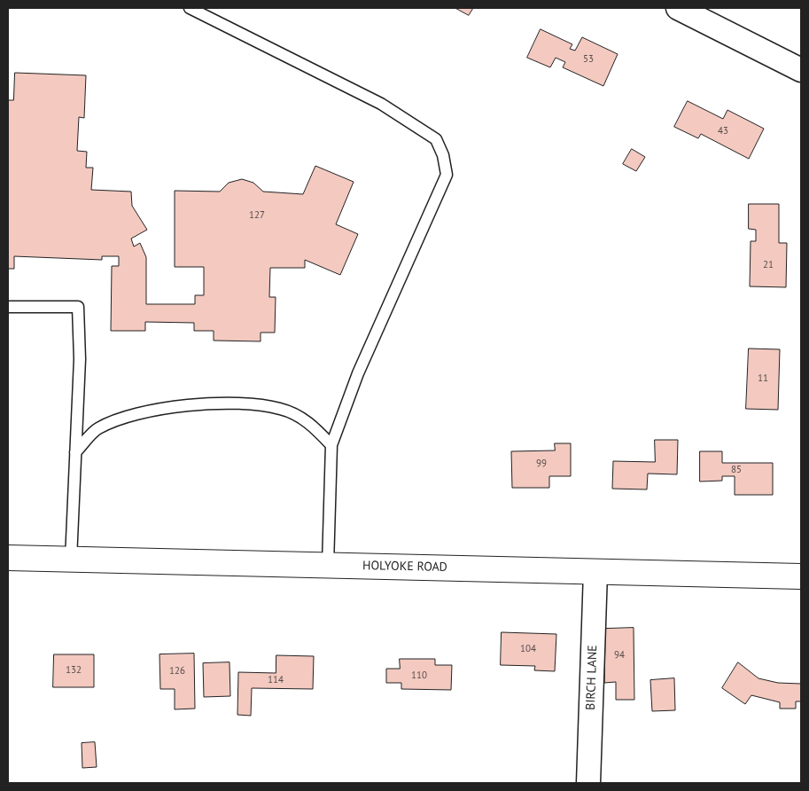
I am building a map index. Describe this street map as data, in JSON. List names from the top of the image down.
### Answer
{
  "streets": {
    "street": ["HOLYOKE ROAD", "BIRCH LANE"]
  },
  "crossings": [
    ["HOLYOKE ROAD", "BIRCH LANE"]
  ],
  "house_numbers": [
    "53",
    "43",
    "127",
    "21",
    "11",
    "99",
    "85",
    "104",
    "94",
    "132",
    "126",
    "110",
    "114"
  ]
}
